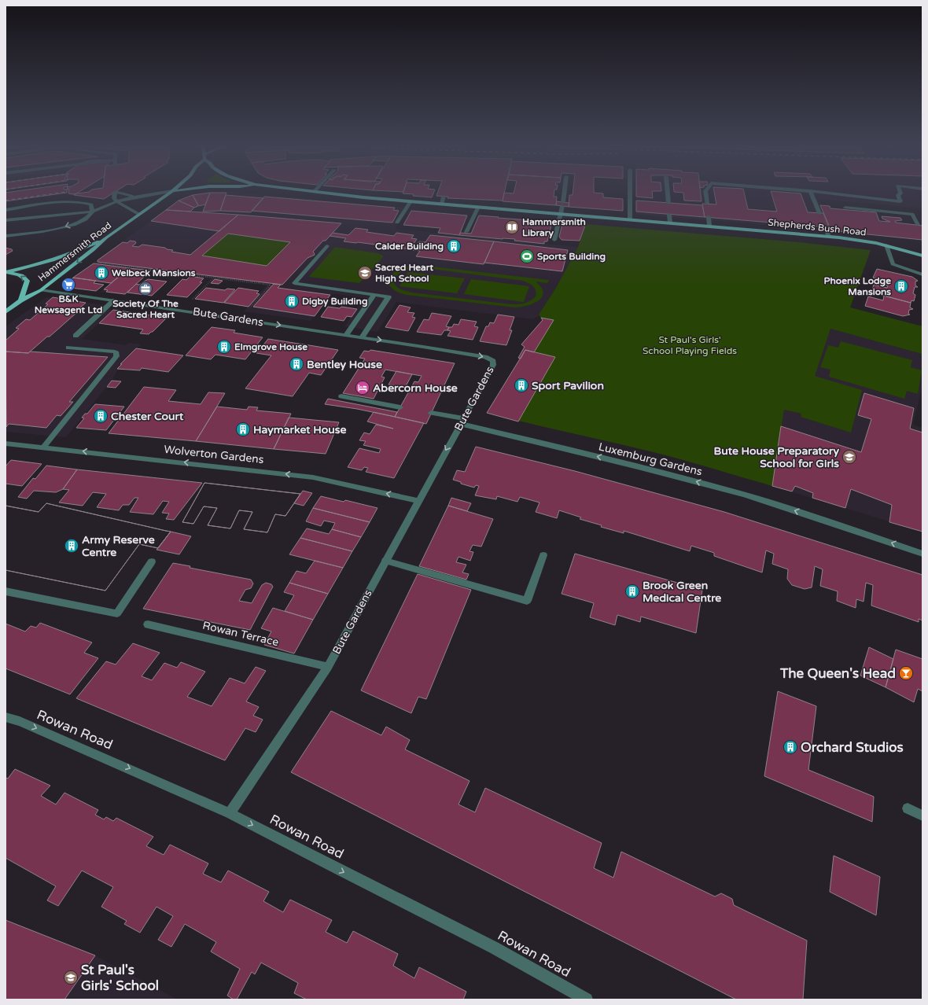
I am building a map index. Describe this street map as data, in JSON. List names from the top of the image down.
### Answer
{
  "streets": {
    "main road": ["Shepherds Bush Road", "Hammersmith Road"],
    "street": [
      "Bute Gardens",
      "Wolverton Gardens",
      "Luxemburg Gardens",
      "Rowan Terrace",
      "Rowan Road"
    ]
  },
  "crossings": [
    ["Hammersmith Road", "Bute Gardens"],
    ["Bute Gardens", "Wolverton Gardens"],
    ["Bute Gardens", "Luxemburg Gardens"],
    ["Bute Gardens", "Rowan Terrace"],
    ["Bute Gardens", "Rowan Road"]
  ],
  "one_way": ["Wolverton Gardens", "Luxemburg Gardens", "Rowan Road"],
  "parks": ["St Paul's Girls' School Playing Fields"],
  "places": {
    "library": ["Hammersmith Library"],
    "building": [
      "Calder Building",
      "Welbeck Mansions",
      "Phoenix Lodge Mansions",
      "Digby Building",
      "Elmgrove House",
      "Bentley House",
      "Sport Pavilion",
      "Chester Court",
      "Haymarket House",
      "Army Reserve Centre",
      "Brook Green Medical Centre",
      "Orchard Studios"
    ],
    "sports": ["Sports Building"],
    "school or university": ["Sacred Heart High School", "Bute House Preparatory School for Girls", "St Paul's Girls' School"],
    "supermarket": ["B&K Newsagent Ltd"],
    "office": ["Society Of The Sacred Heart"],
    "hotel": ["Abercorn House"],
    "bar": ["The Queen's Head"]
  }
}
